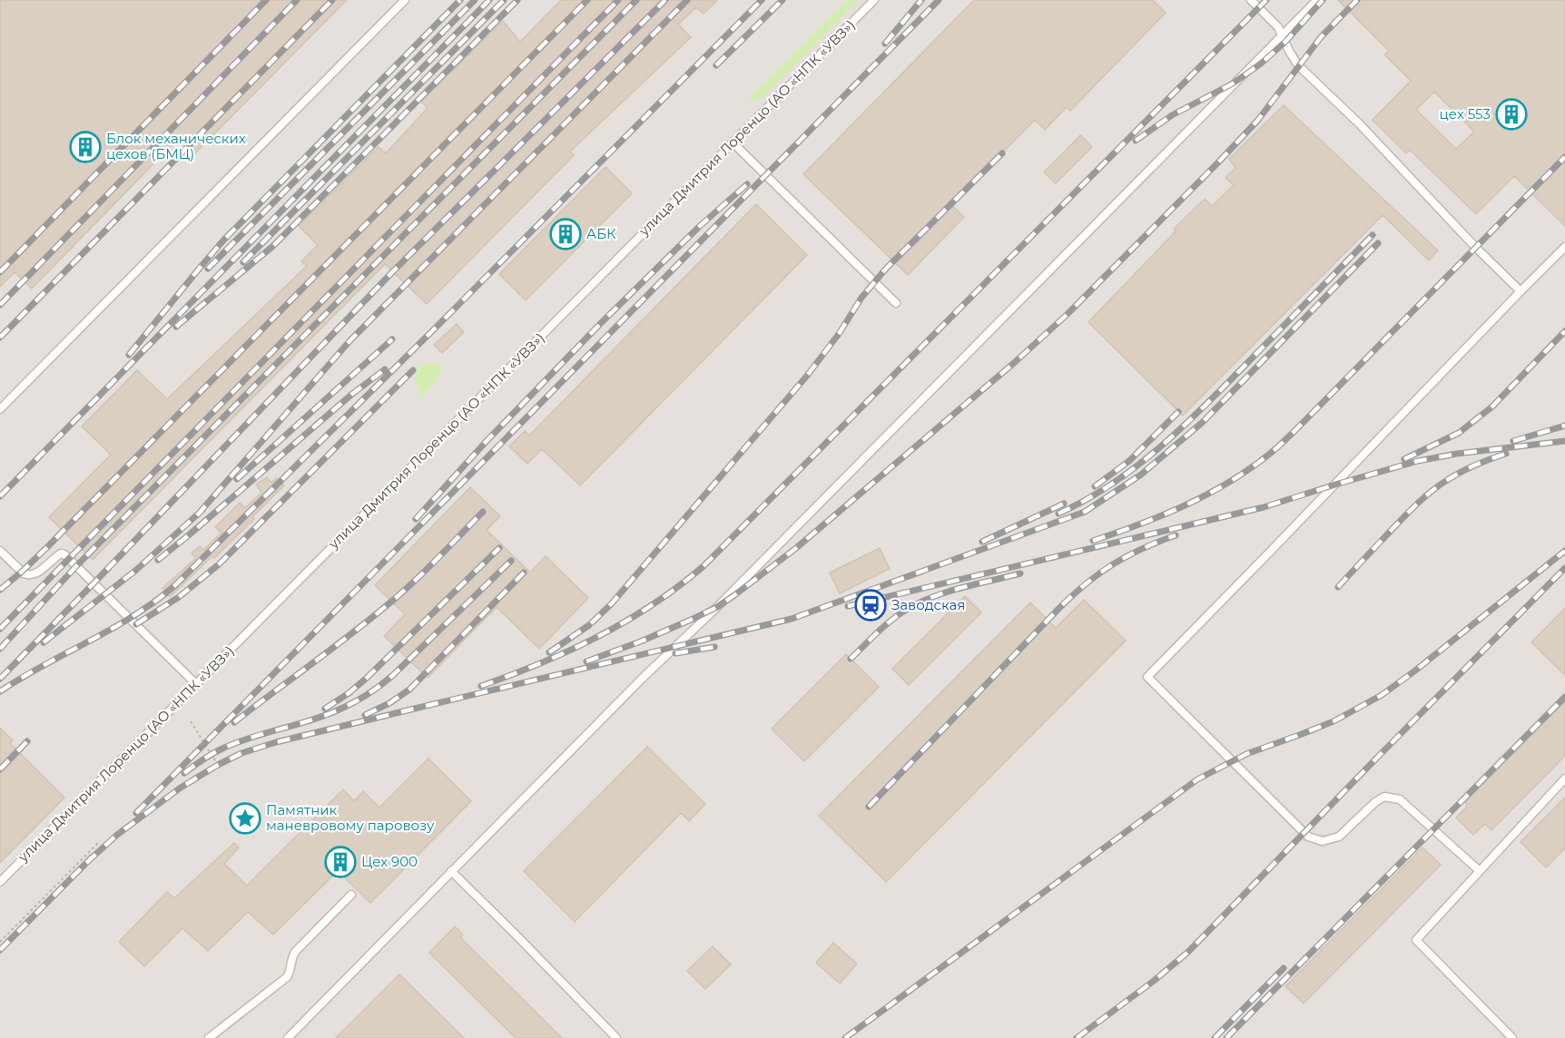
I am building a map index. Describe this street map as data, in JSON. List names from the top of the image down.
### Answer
{
  "streets": {
    "lane": ["улица Дмитрия Лоренцо (АО «НПК «УВЗ»)"]
  },
  "places": {
    "building": [
      "цех 553",
      "Блок механических цехов (БМЦ)",
      "АБК",
      "Цех 900"
    ],
    "station": ["Заводская"],
    "place": ["Памятник маневровому паровозу"]
  }
}
